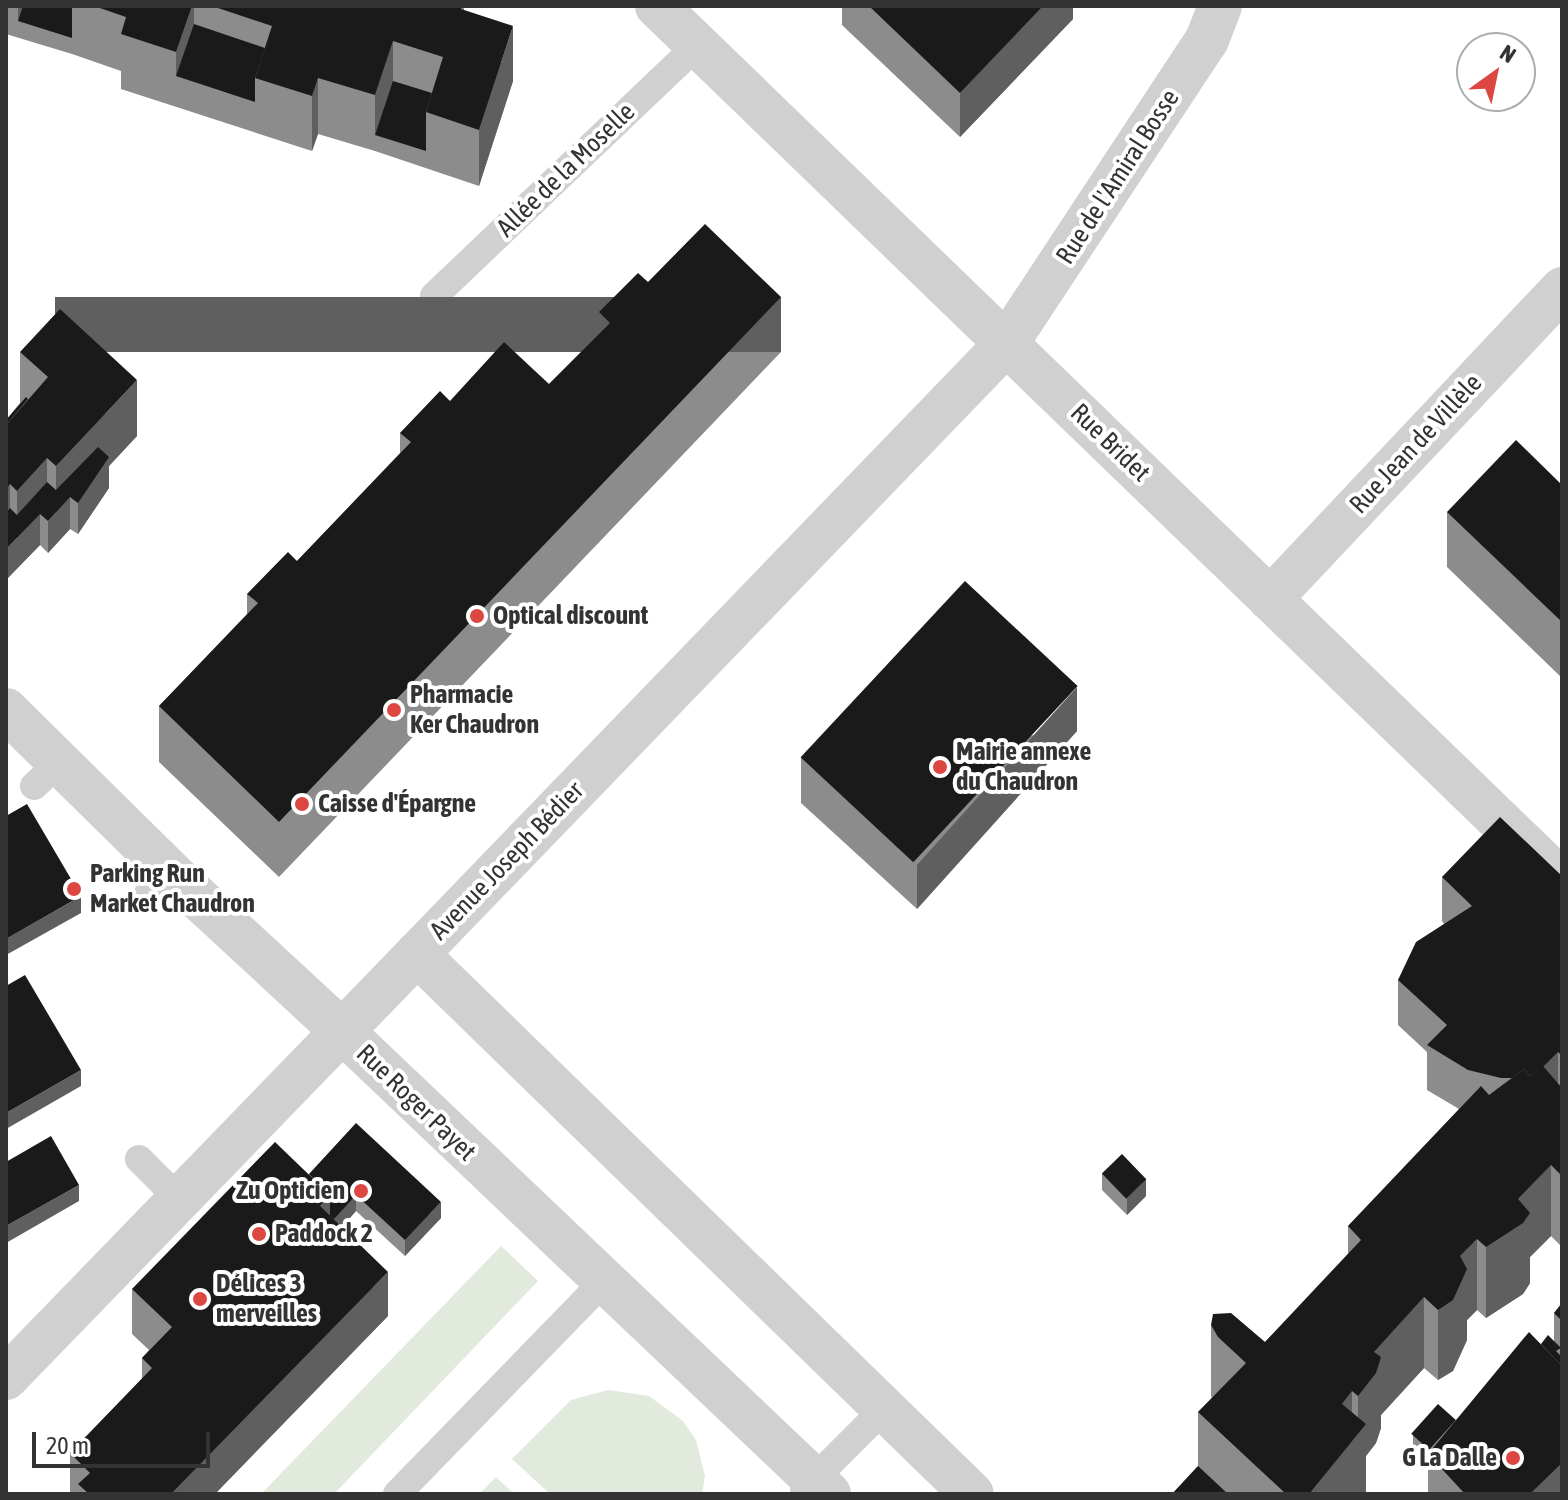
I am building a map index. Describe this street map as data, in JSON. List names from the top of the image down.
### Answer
{
  "streets": {
    "street": [
      "Rue de l'Amiral Bosse",
      "Rue Bridet",
      "Rue Jean de Villèle",
      "Avenue Joseph Bédier",
      "Rue Roger Payet"
    ],
    "lane": ["Allée de la Moselle"]
  },
  "crossings": [
    ["Allée de la Moselle", "Rue Bridet"],
    ["Rue de l'Amiral Bosse", "Rue Bridet"],
    ["Rue de l'Amiral Bosse", "Avenue Joseph Bédier"],
    ["Rue Bridet", "Rue Jean de Villèle"],
    ["Rue Bridet", "Avenue Joseph Bédier"],
    ["Avenue Joseph Bédier", "Rue Roger Payet"]
  ],
  "places": [
    "Optical discount",
    "Pharmacie Ker Chaudron",
    "Mairie annexe du Chaudron",
    "Caisse d'Épargne",
    "Parking Run Market Chaudron",
    "Zu Opticien",
    "Paddock 2",
    "Délices 3 merveilles",
    "G La Dalle"
  ],
  "scale_bar": "20 m",
  "north": "top right"
}
